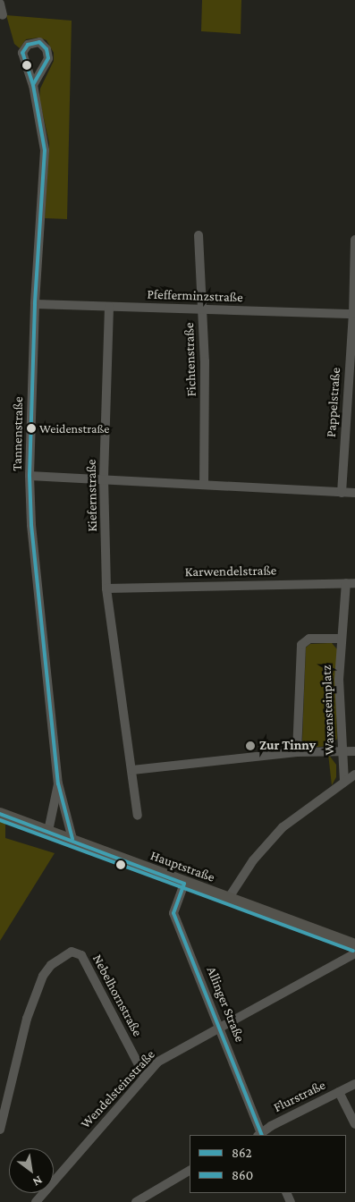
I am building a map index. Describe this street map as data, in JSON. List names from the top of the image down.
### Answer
{
  "streets": {
    "main road": ["Hauptstraße"],
    "street": [
      "Pfefferminzstraße",
      "Fichtenstraße",
      "Pappelstraße",
      "Tannenstraße",
      "Kiefernstraße",
      "Karwendelstraße",
      "Waxensteinplatz",
      "Nebelhornstraße",
      "Allinger Straße",
      "Wendelsteinstraße",
      "Flurstraße"
    ]
  },
  "crossings": [
    ["Pfefferminzstraße", "Fichtenstraße"],
    ["Pfefferminzstraße", "Pappelstraße"],
    ["Pfefferminzstraße", "Tannenstraße"],
    ["Pfefferminzstraße", "Kiefernstraße"],
    ["Tannenstraße", "Hauptstraße"],
    ["Kiefernstraße", "Karwendelstraße"],
    ["Karwendelstraße", "Waxensteinplatz"],
    ["Hauptstraße", "Allinger Straße"],
    ["Nebelhornstraße", "Wendelsteinstraße"],
    ["Allinger Straße", "Wendelsteinstraße"],
    ["Allinger Straße", "Flurstraße"]
  ],
  "places": ["Weidenstraße", "Zur Tinny"],
  "lines": ["transit line 862", "transit line 860"],
  "legend": ["862", "860"],
  "north": "bottom right"
}
